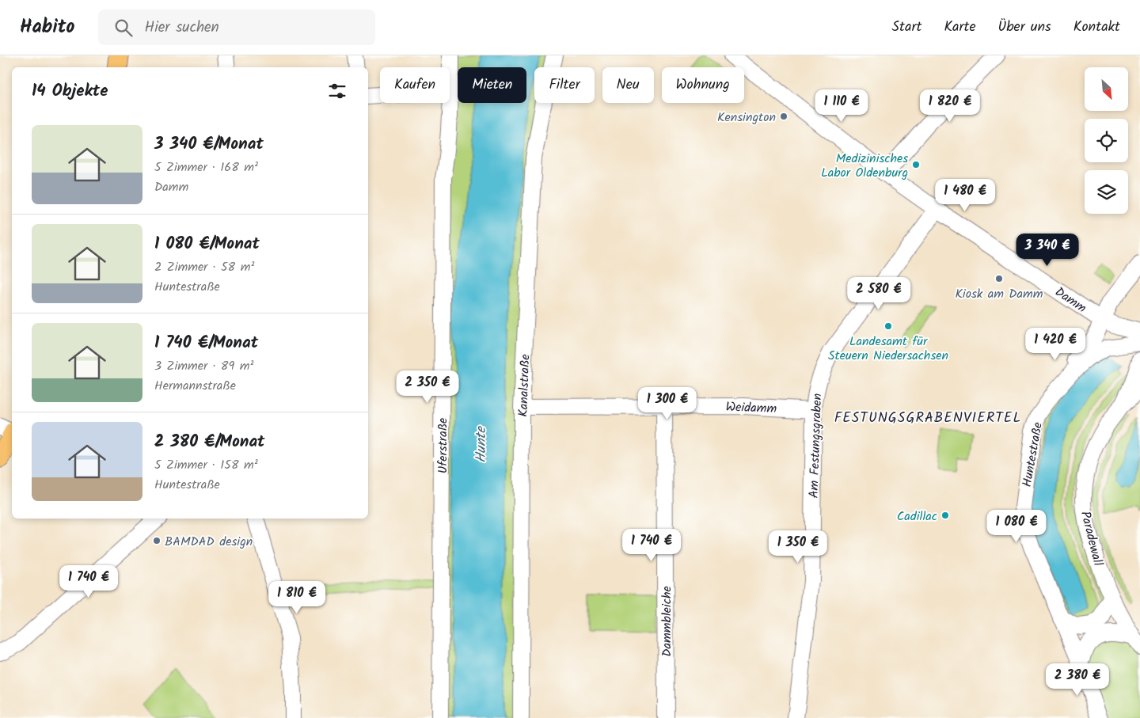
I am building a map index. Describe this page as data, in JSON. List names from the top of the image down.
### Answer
{
  "streets": {
    "street": [
      "Damm",
      "Kanalstraße",
      "Weidamm",
      "Uferstraße",
      "Am Festungsgraben",
      "Huntestraße",
      "Paradewall",
      "Dammbleiche"
    ]
  },
  "crossings": [
    ["Damm", "Am Festungsgraben"],
    ["Kanalstraße", "Weidamm"],
    ["Weidamm", "Am Festungsgraben"],
    ["Weidamm", "Dammbleiche"]
  ],
  "districts": ["FESTUNGSGRABENVIERTEL"],
  "water": ["Hunte"],
  "places": [
    "Kensington",
    "Medizinisches Labor Oldenburg",
    "Kiosk am Damm",
    "Landesamt für Steuern Niedersachsen",
    "Cadillac",
    "BAMDAD design"
  ],
  "north": "bottom right",
  "page": {
    "header": "Habito",
    "search": "Hier suchen",
    "nav": [
      "Start",
      "Karte",
      "Über uns",
      "Kontakt"
    ],
    "chip": [
      "Kaufen",
      "Mieten",
      "Filter",
      "Neu",
      "Wohnung"
    ],
    "heading": "14 Objekte",
    "price": [
      "1 110 €",
      "1 820 €",
      "1 480 €",
      "3 340 €",
      "2 580 €",
      "1 420 €",
      "2 350 €",
      "1 300 €",
      "1 080 €",
      "1 740 €",
      "1 350 €",
      "1 740 €",
      "1 810 €",
      "2 380 €"
    ],
    "list": [
      {
        "name": "3 340 €/Monat",
        "note": "5 Zimmer · 168 m² · Damm"
      },
      {
        "name": "1 080 €/Monat",
        "note": "2 Zimmer · 58 m² · Huntestraße"
      },
      {
        "name": "1 740 €/Monat",
        "note": "3 Zimmer · 89 m² · Hermannstraße"
      },
      {
        "name": "2 380 €/Monat",
        "note": "5 Zimmer · 158 m² · Huntestraße"
      }
    ]
  }
}
